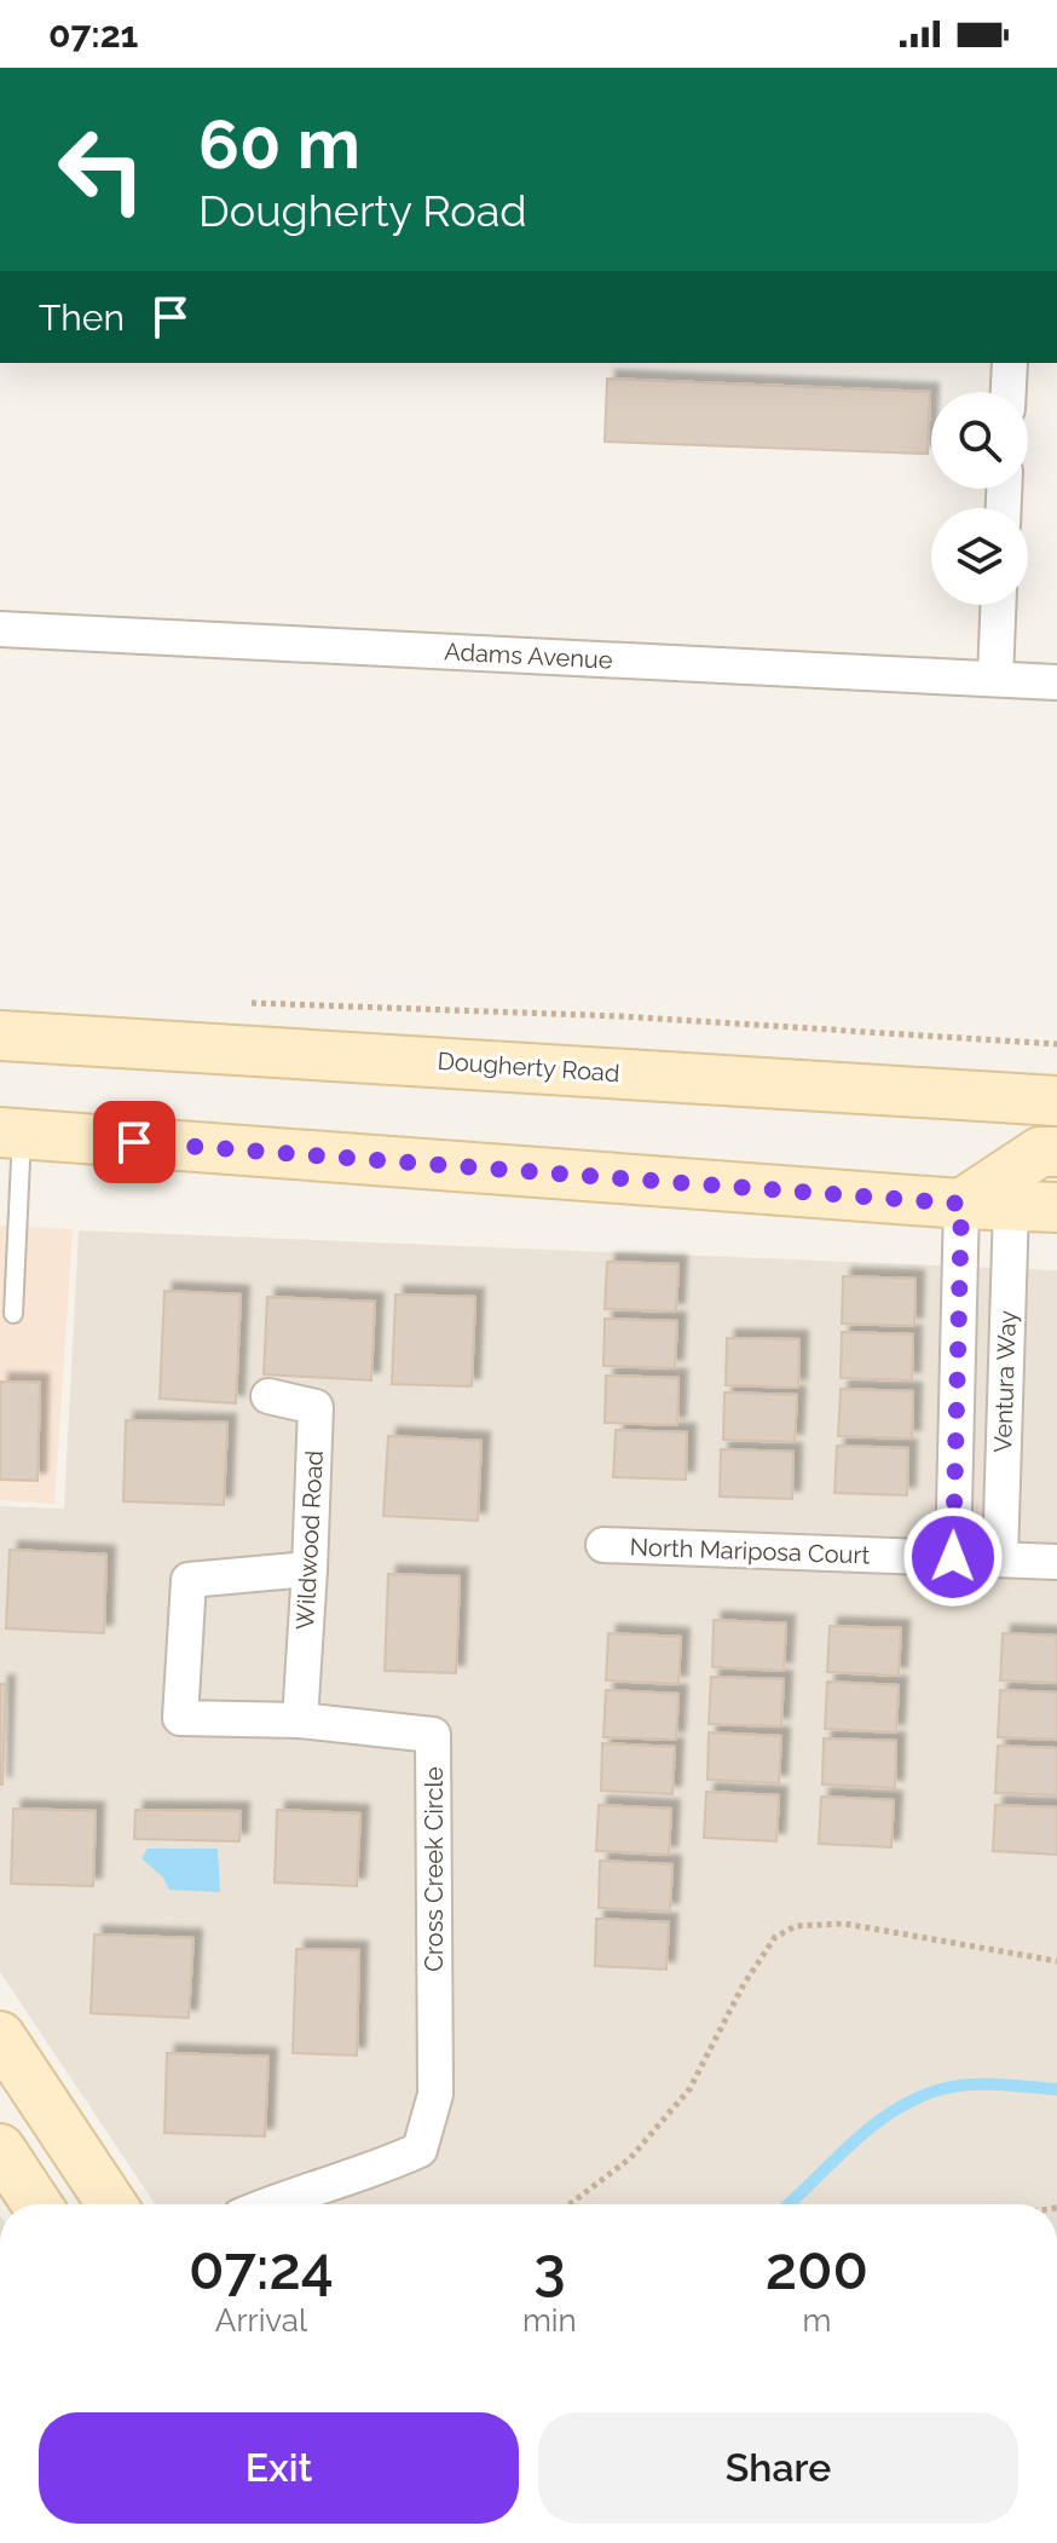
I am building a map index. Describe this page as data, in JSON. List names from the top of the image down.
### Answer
{
  "streets": {
    "main road": ["Dougherty Road"],
    "street": [
      "Adams Avenue",
      "Ventura Way",
      "Wildwood Road",
      "North Mariposa Court",
      "Cross Creek Circle"
    ]
  },
  "crossings": [
    ["Ventura Way", "North Mariposa Court"],
    ["Wildwood Road", "Cross Creek Circle"]
  ],
  "page": {
    "status": "07:21",
    "turn": ["60 m", "Dougherty Road"],
    "then": "Then",
    "eta": [
      "07:24",
      "Arrival",
      "3",
      "min",
      "200",
      "m"
    ],
    "buttons": ["Exit", "Share"]
  }
}
